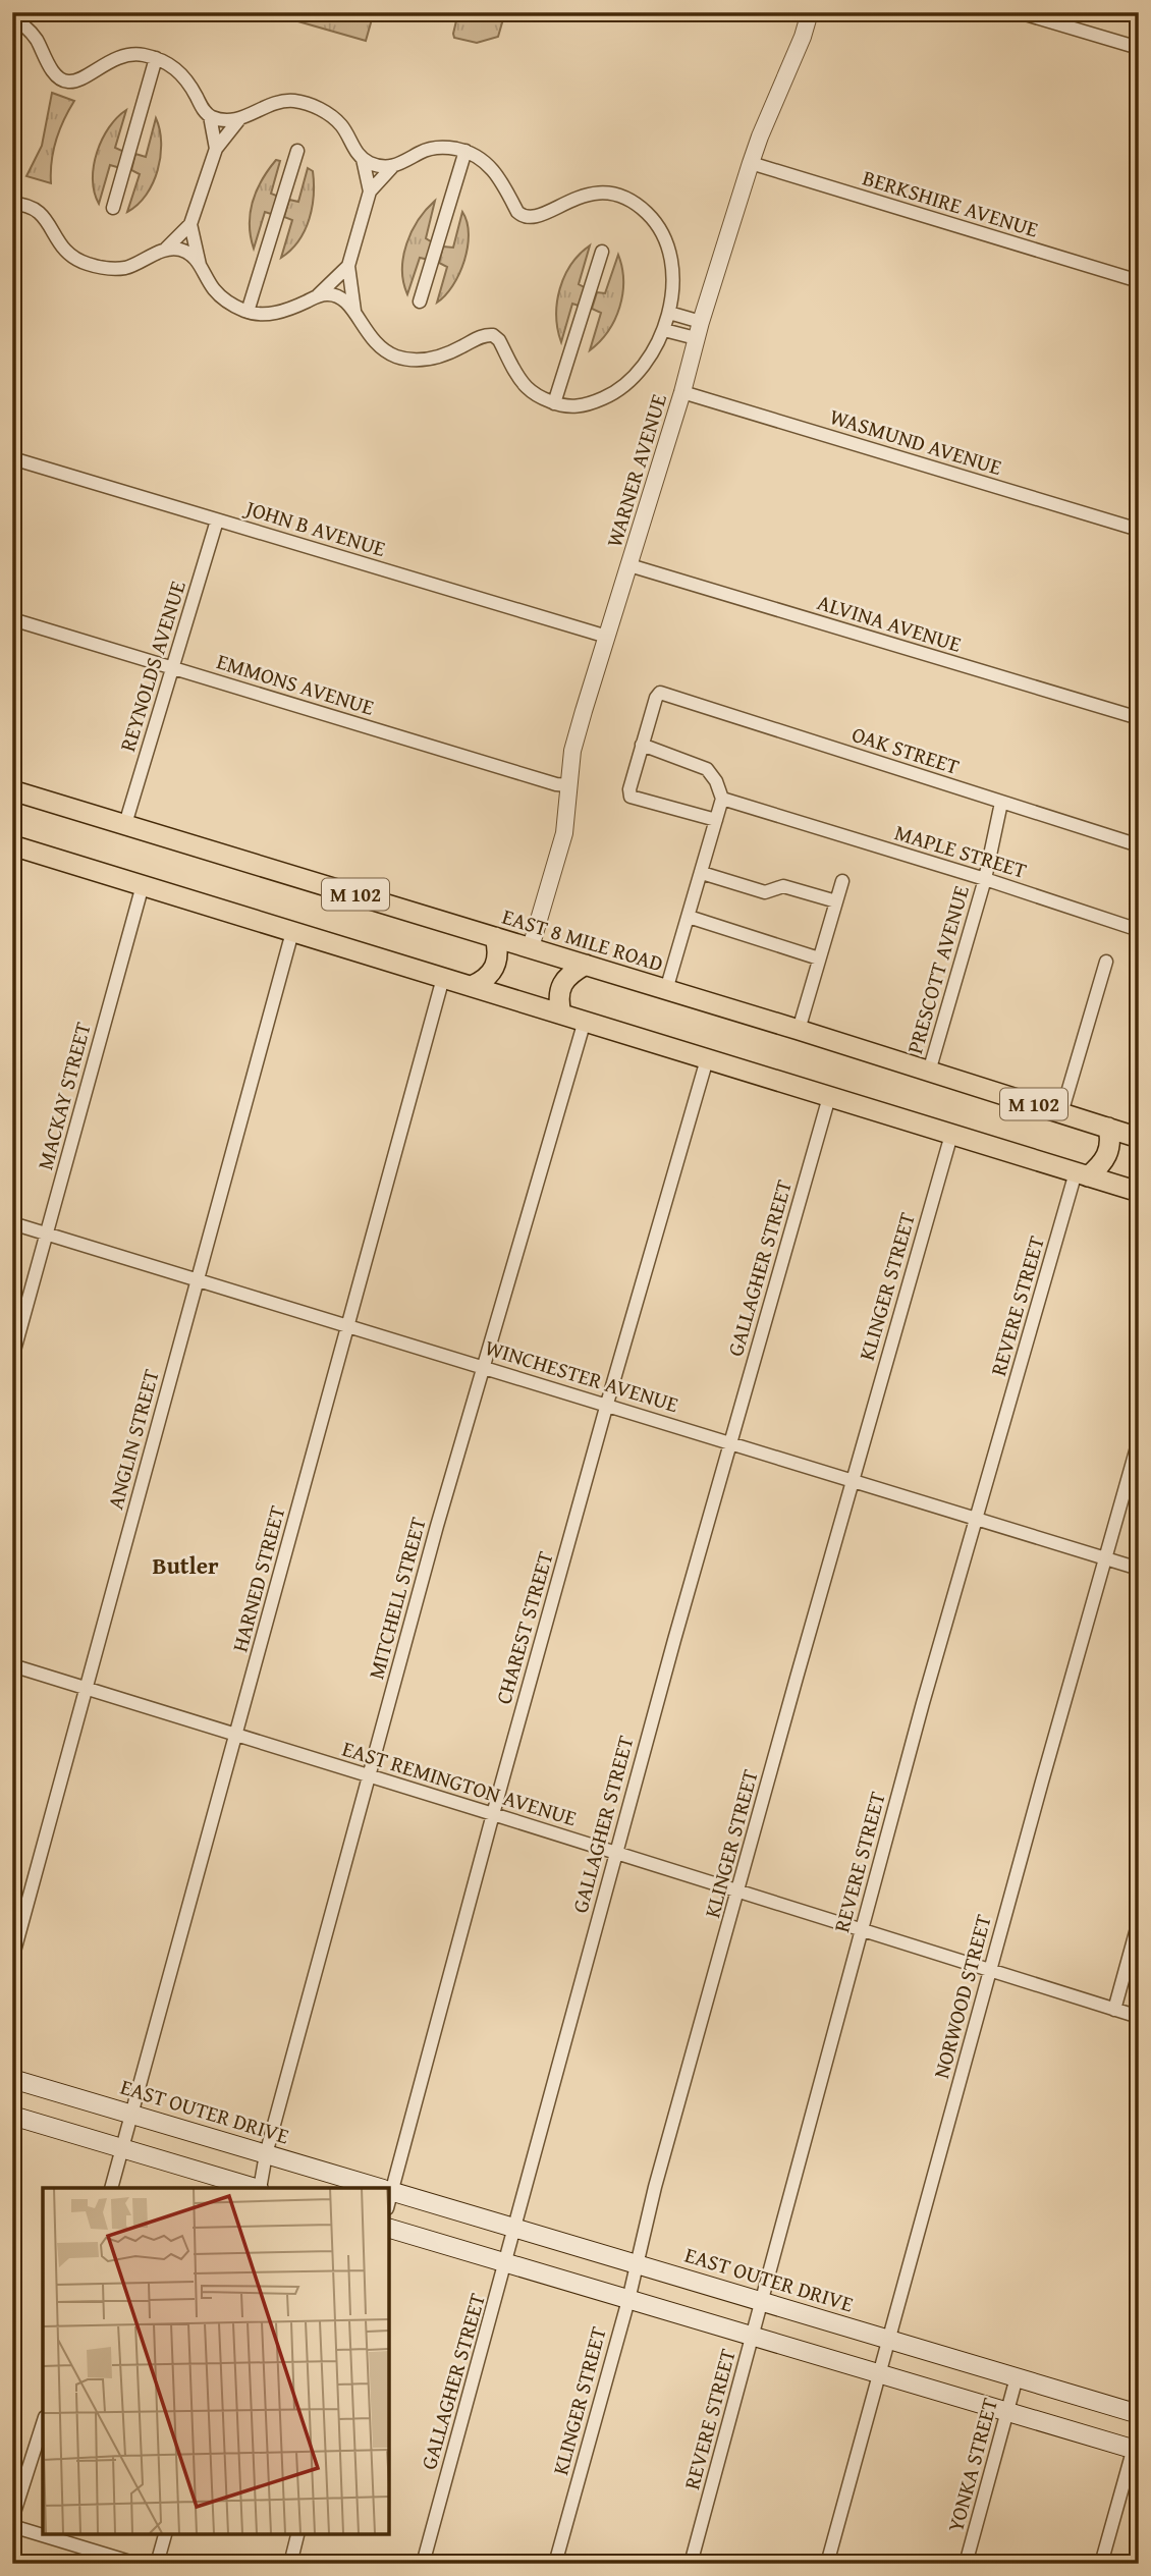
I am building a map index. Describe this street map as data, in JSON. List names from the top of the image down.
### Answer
{
  "streets": {
    "highway": ["M 102", "EAST 8 MILE ROAD"],
    "main road": ["EAST OUTER DRIVE"],
    "street": [
      "BERKSHIRE AVENUE",
      "WASMUND AVENUE",
      "WARNER AVENUE",
      "JOHN B AVENUE",
      "ALVINA AVENUE",
      "REYNOLDS AVENUE",
      "EMMONS AVENUE",
      "OAK STREET",
      "MAPLE STREET",
      "PRESCOTT AVENUE",
      "MACKAY STREET",
      "GALLAGHER STREET",
      "KLINGER STREET",
      "REVERE STREET",
      "WINCHESTER AVENUE",
      "ANGLIN STREET",
      "HARNED STREET",
      "MITCHELL STREET",
      "CHAREST STREET",
      "EAST REMINGTON AVENUE",
      "NORWOOD STREET",
      "YONKA STREET"
    ]
  },
  "crossings": [
    ["BERKSHIRE AVENUE", "WARNER AVENUE"],
    ["WASMUND AVENUE", "WARNER AVENUE"],
    ["WARNER AVENUE", "JOHN B AVENUE"],
    ["WARNER AVENUE", "ALVINA AVENUE"],
    ["WARNER AVENUE", "EMMONS AVENUE"],
    ["WARNER AVENUE", "EAST 8 MILE ROAD"],
    ["JOHN B AVENUE", "REYNOLDS AVENUE"],
    ["REYNOLDS AVENUE", "EMMONS AVENUE"],
    ["REYNOLDS AVENUE", "EAST 8 MILE ROAD"],
    ["OAK STREET", "PRESCOTT AVENUE"],
    ["MAPLE STREET", "PRESCOTT AVENUE"],
    ["M 102", "MACKAY STREET"],
    ["M 102", "GALLAGHER STREET"],
    ["M 102", "KLINGER STREET"],
    ["M 102", "REVERE STREET"],
    ["M 102", "ANGLIN STREET"],
    ["M 102", "HARNED STREET"],
    ["M 102", "MITCHELL STREET"],
    ["M 102", "CHAREST STREET"],
    ["EAST 8 MILE ROAD", "PRESCOTT AVENUE"],
    ["MACKAY STREET", "WINCHESTER AVENUE"],
    ["GALLAGHER STREET", "WINCHESTER AVENUE"],
    ["GALLAGHER STREET", "EAST REMINGTON AVENUE"],
    ["GALLAGHER STREET", "EAST OUTER DRIVE"],
    ["KLINGER STREET", "WINCHESTER AVENUE"],
    ["KLINGER STREET", "EAST REMINGTON AVENUE"],
    ["KLINGER STREET", "EAST OUTER DRIVE"],
    ["REVERE STREET", "WINCHESTER AVENUE"],
    ["REVERE STREET", "EAST REMINGTON AVENUE"],
    ["REVERE STREET", "EAST OUTER DRIVE"],
    ["WINCHESTER AVENUE", "ANGLIN STREET"],
    ["WINCHESTER AVENUE", "HARNED STREET"],
    ["WINCHESTER AVENUE", "MITCHELL STREET"],
    ["WINCHESTER AVENUE", "CHAREST STREET"],
    ["WINCHESTER AVENUE", "NORWOOD STREET"],
    ["ANGLIN STREET", "EAST REMINGTON AVENUE"],
    ["HARNED STREET", "EAST REMINGTON AVENUE"],
    ["HARNED STREET", "EAST OUTER DRIVE"],
    ["MITCHELL STREET", "EAST REMINGTON AVENUE"],
    ["MITCHELL STREET", "EAST OUTER DRIVE"],
    ["CHAREST STREET", "EAST REMINGTON AVENUE"],
    ["EAST REMINGTON AVENUE", "NORWOOD STREET"],
    ["NORWOOD STREET", "EAST OUTER DRIVE"],
    ["EAST OUTER DRIVE", "YONKA STREET"]
  ],
  "districts": ["Butler"]
}
